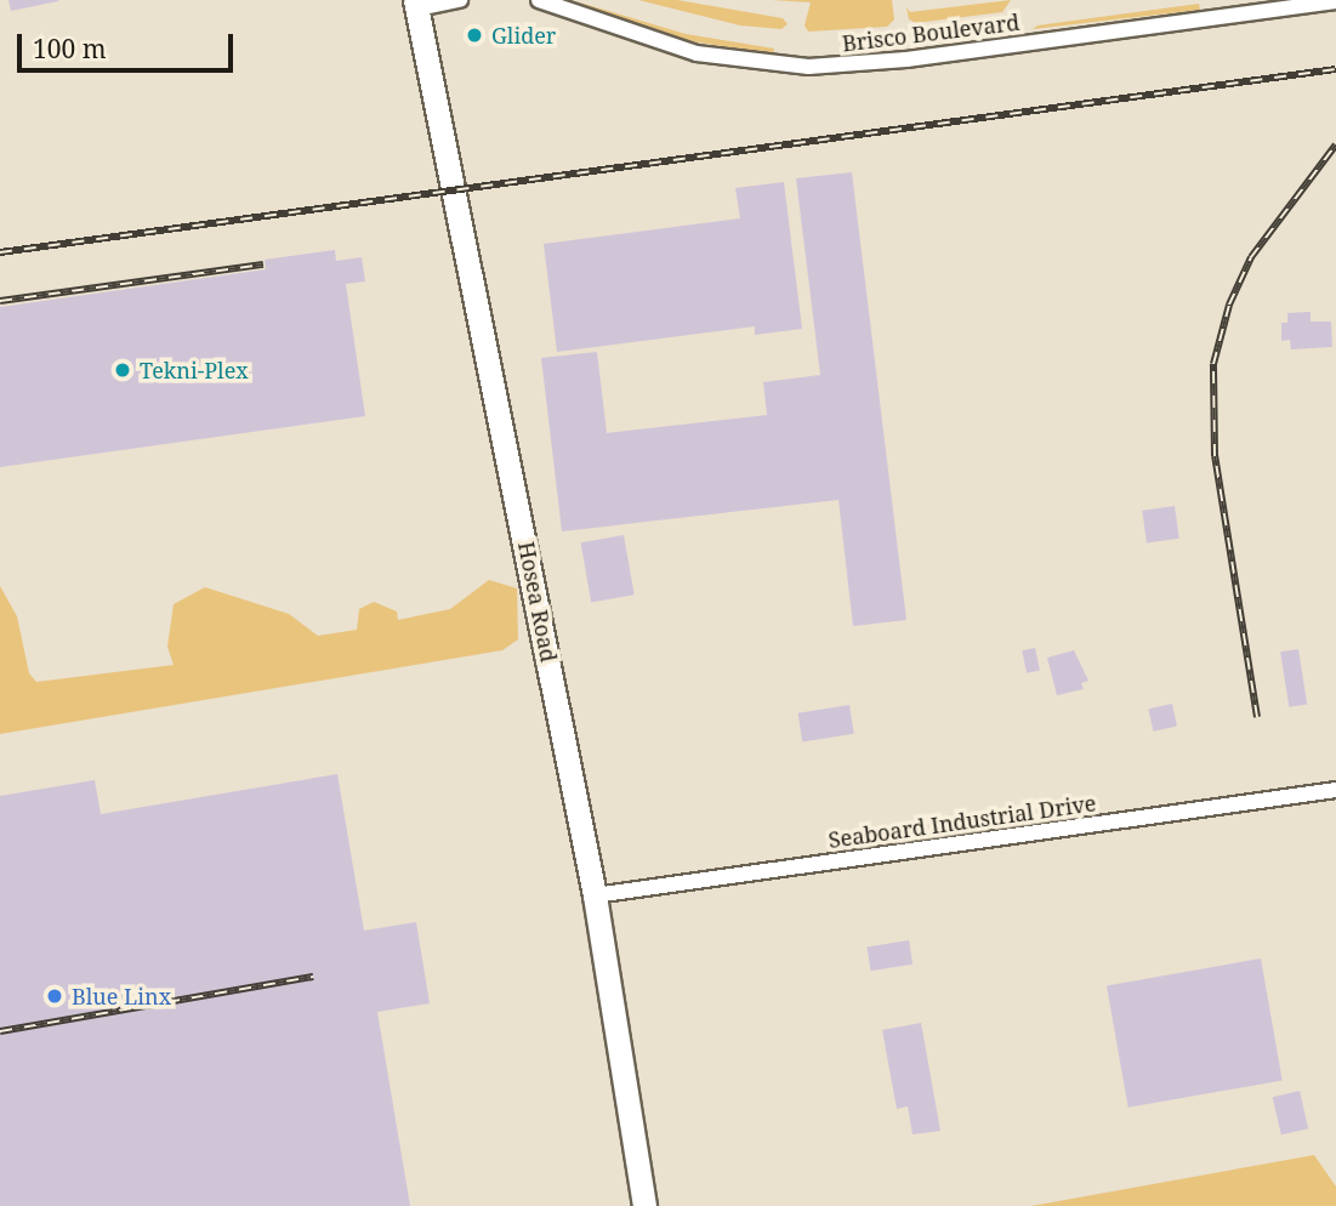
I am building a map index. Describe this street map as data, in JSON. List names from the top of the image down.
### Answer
{
  "streets": {
    "street": ["Brisco Boulevard", "Hosea Road", "Seaboard Industrial Drive"]
  },
  "crossings": [
    ["Hosea Road", "Seaboard Industrial Drive"]
  ],
  "places": ["Glider", "Tekni-Plex", "Blue Linx"],
  "scale_bar": "100 m"
}
